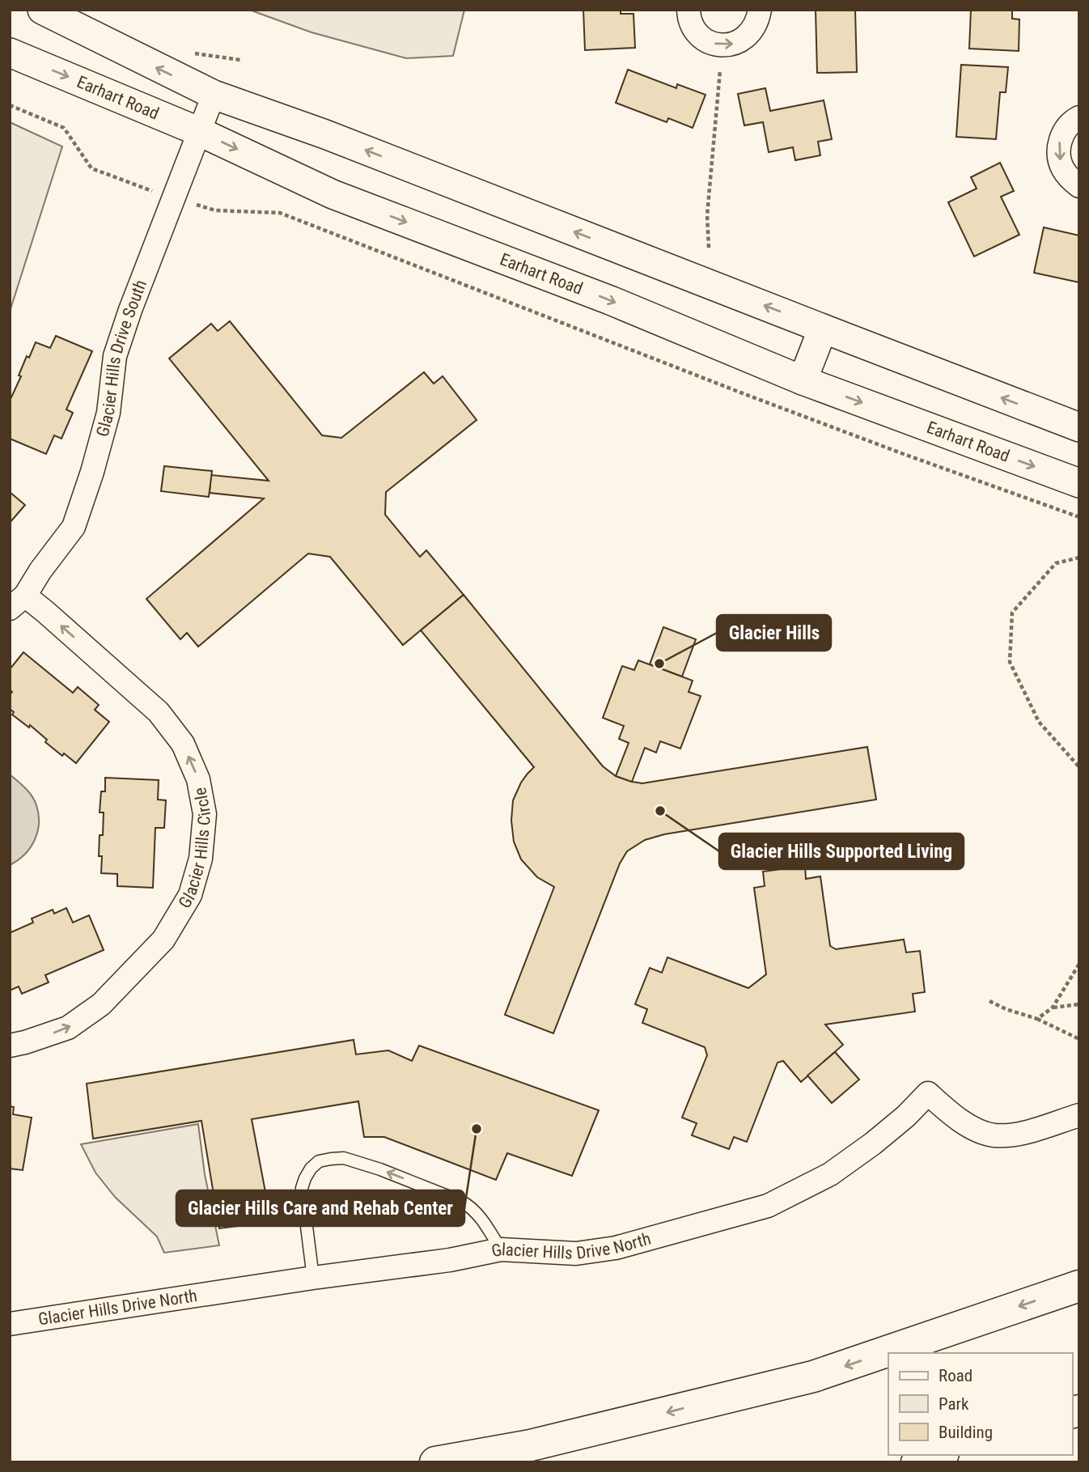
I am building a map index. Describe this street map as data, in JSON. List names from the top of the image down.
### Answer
{
  "streets": {
    "street": [
      "Earhart Road",
      "Glacier Hills Drive South",
      "Glacier Hills Circle",
      "Glacier Hills Drive North"
    ]
  },
  "crossings": [
    ["Earhart Road", "Glacier Hills Drive South"],
    ["Glacier Hills Drive South", "Glacier Hills Circle"]
  ],
  "places": ["Glacier Hills", "Glacier Hills Supported Living", "Glacier Hills Care and Rehab Center"],
  "legend": ["Road", "Park", "Building"]
}
